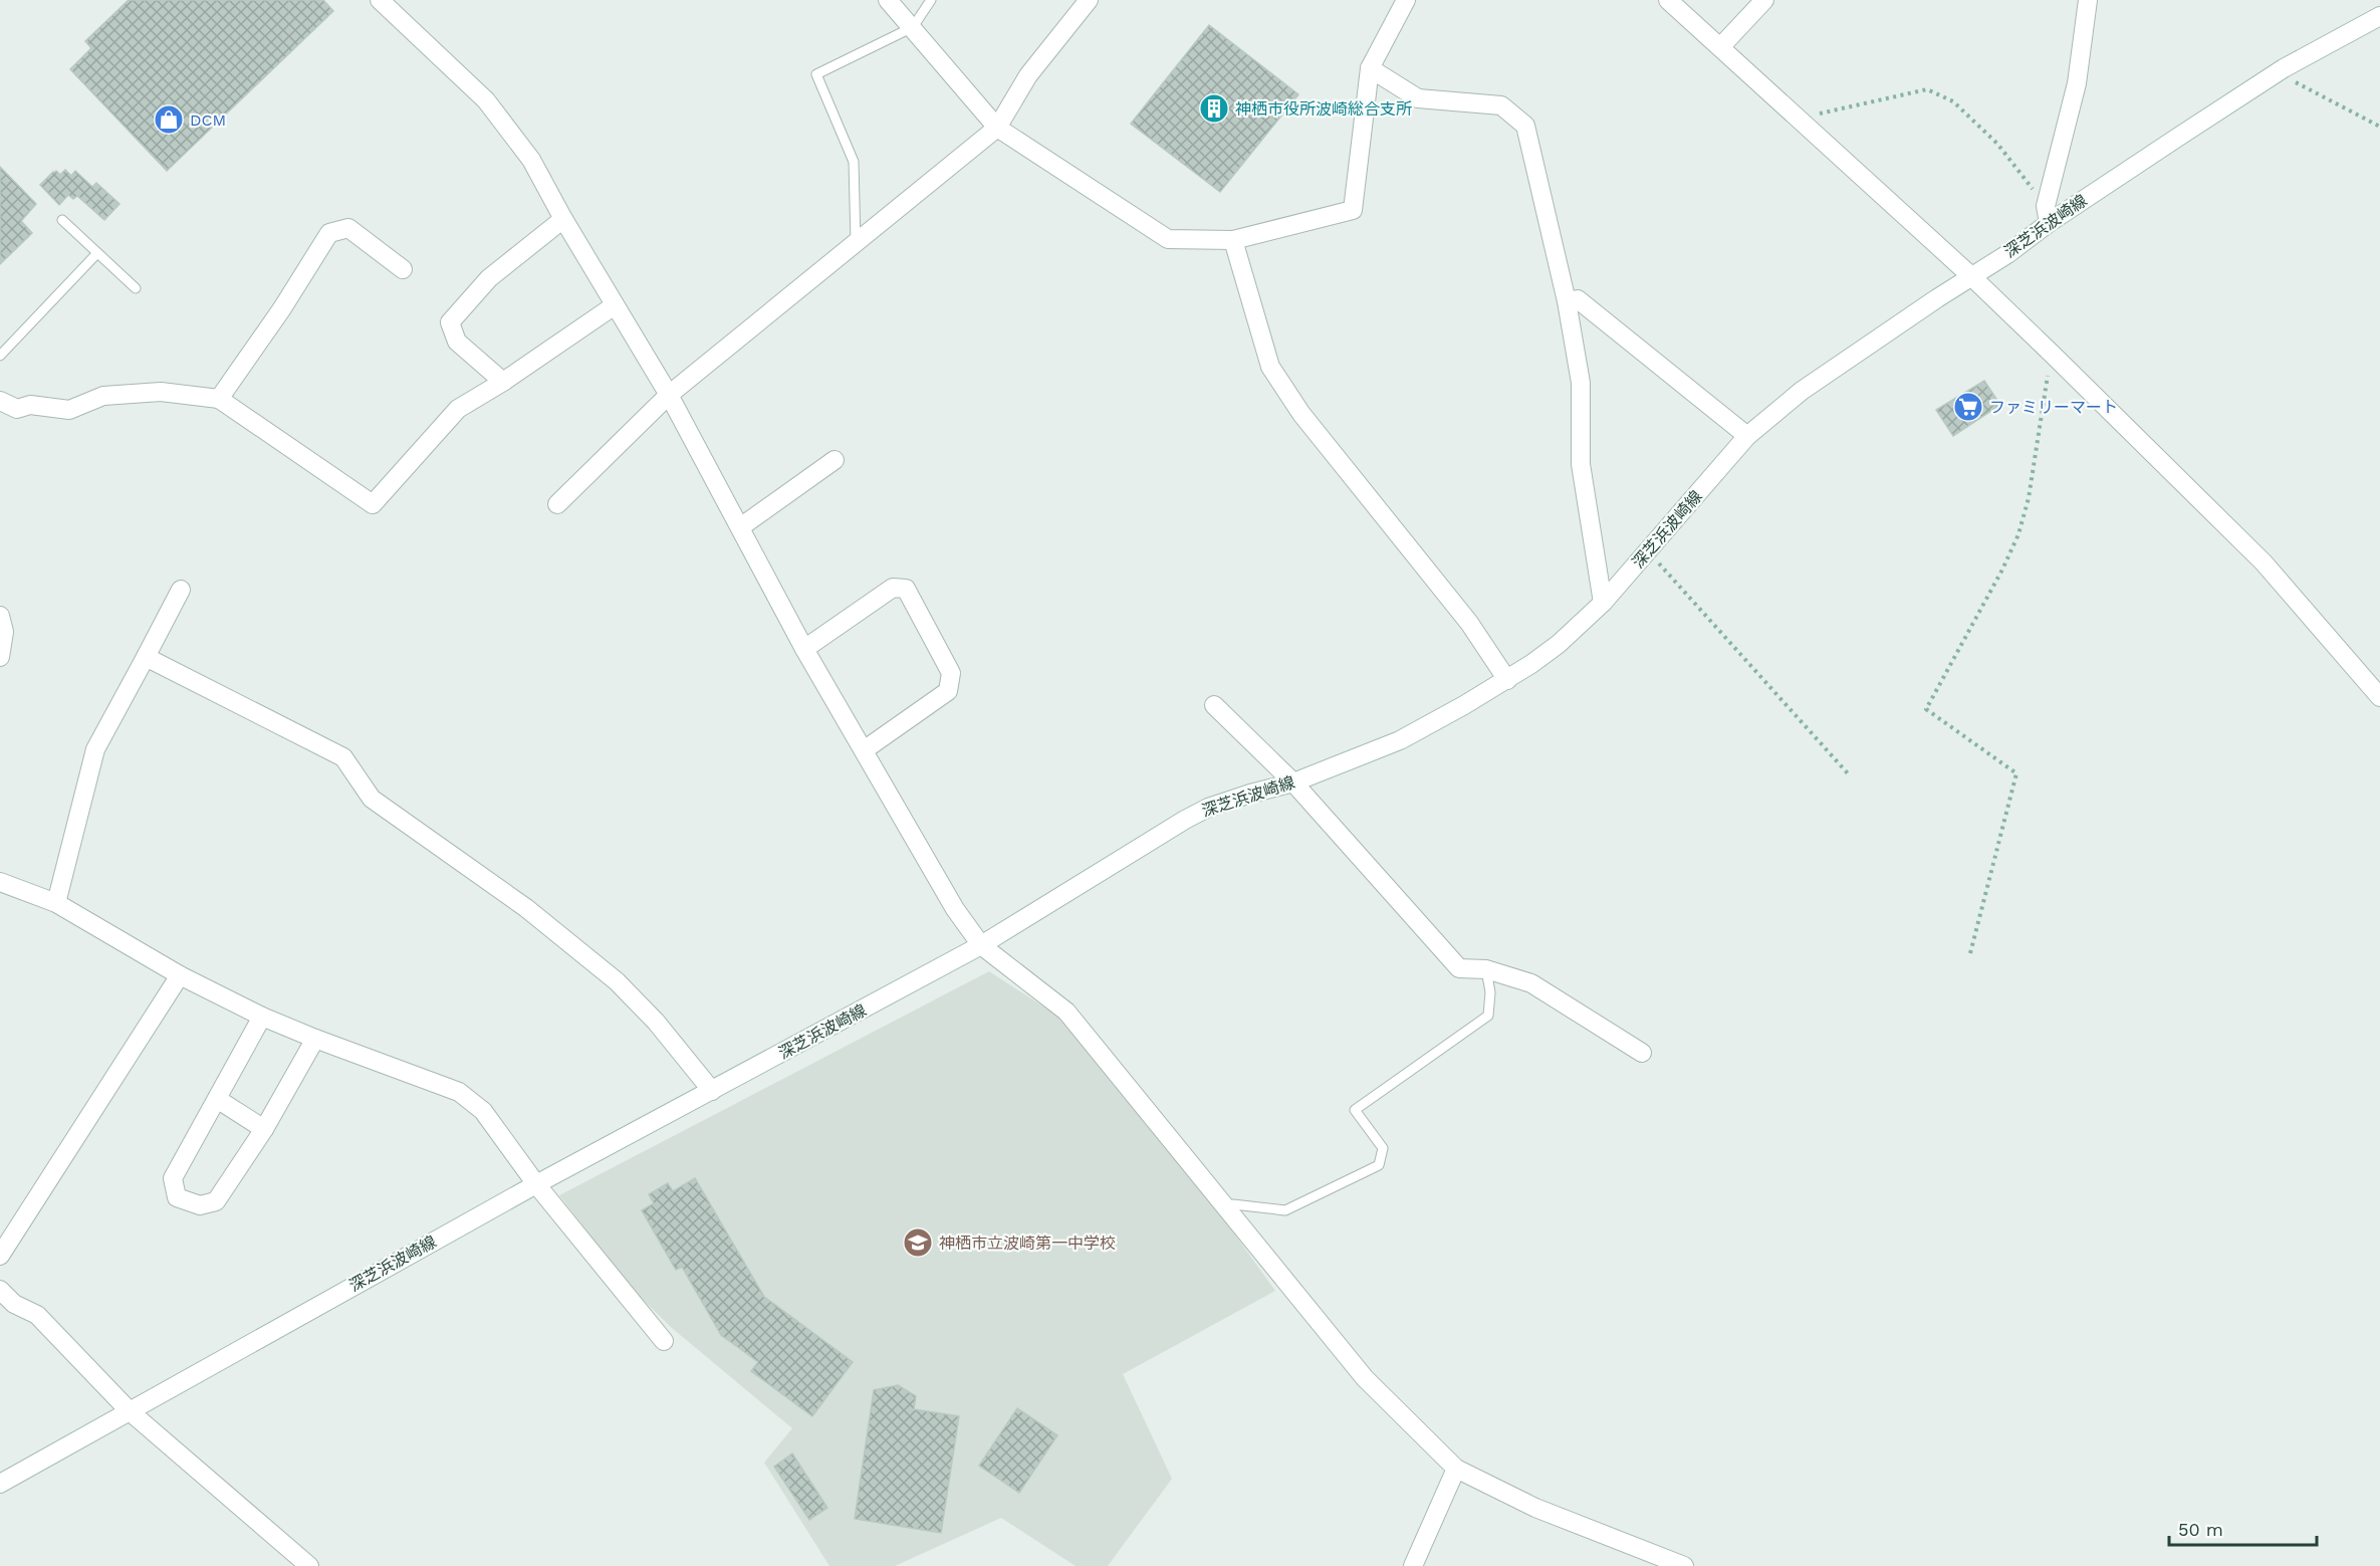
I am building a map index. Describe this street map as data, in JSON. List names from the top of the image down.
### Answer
{
  "streets": {
    "street": ["深芝浜波崎線"]
  },
  "places": {
    "building": ["神栖市役所波崎総合支所"],
    "shop": ["DCM"],
    "supermarket": ["ファミリーマート"],
    "school or university": ["神栖市立波崎第一中学校"]
  },
  "scale_bar": "50 m"
}
